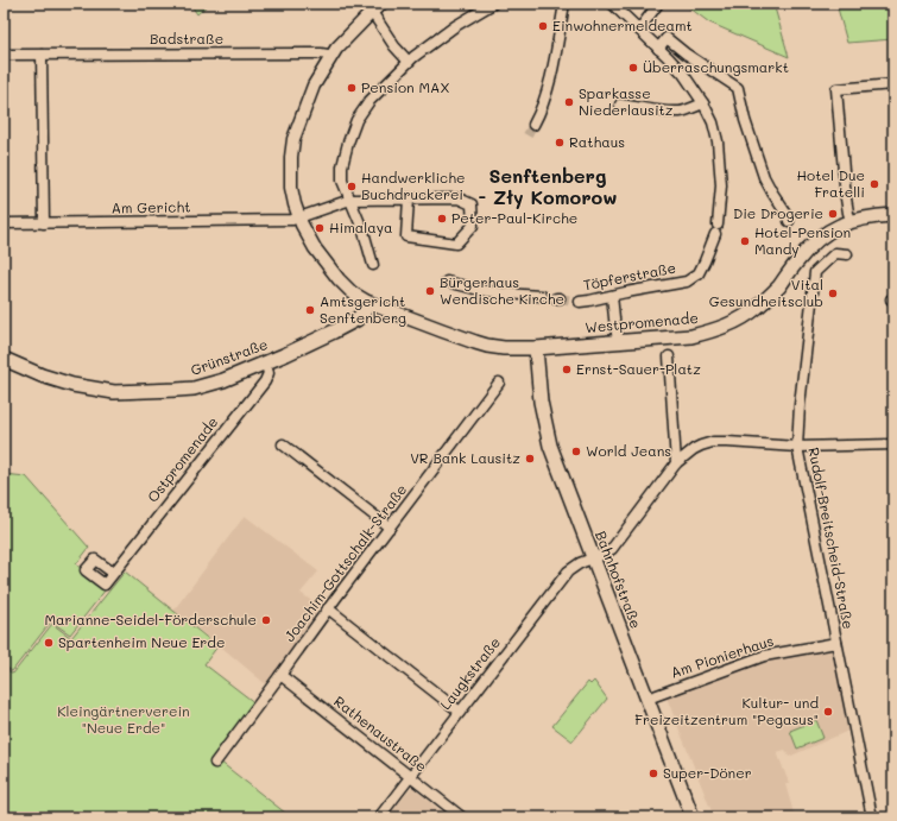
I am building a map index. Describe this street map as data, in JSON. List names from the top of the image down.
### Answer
{
  "streets": {
    "main road": ["Westpromenade", "Grünstraße", "Bahnhofstraße"],
    "street": [
      "Badstraße",
      "Am Gericht",
      "Töpferstraße",
      "Ostpromenade",
      "Rudolf-Breitscheid-Straße",
      "Joachim-Gottschalk-Straße",
      "Am Pionierhaus",
      "Laugkstraße",
      "Rathenaustraße"
    ]
  },
  "crossings": [
    ["Westpromenade", "Grünstraße"],
    ["Westpromenade", "Bahnhofstraße"],
    ["Grünstraße", "Ostpromenade"],
    ["Rudolf-Breitscheid-Straße", "Am Pionierhaus"],
    ["Rudolf-Breitscheid-Straße", "Laugkstraße"],
    ["Joachim-Gottschalk-Straße", "Rathenaustraße"],
    ["Bahnhofstraße", "Am Pionierhaus"],
    ["Bahnhofstraße", "Laugkstraße"],
    ["Laugkstraße", "Rathenaustraße"]
  ],
  "districts": ["Senftenberg - Zły Komorow"],
  "parks": ["Kleingärtnerverein \"Neue Erde\""],
  "places": [
    "Einwohnermeldeamt",
    "Überraschungsmarkt",
    "Pension MAX",
    "Sparkasse Niederlausitz",
    "Rathaus",
    "Hotel Due Fratelli",
    "Handwerkliche Buchdruckerei",
    "Die Drogerie",
    "Peter-Paul-Kirche",
    "Himalaya",
    "Hotel-Pension Mandy",
    "Bürgerhaus Wendische Kirche",
    "Vital Gesundheitsclub",
    "Amtsgericht Senftenberg",
    "Ernst-Sauer-Platz",
    "World Jeans",
    "VR Bank Lausitz",
    "Marianne-Seidel-Förderschule",
    "Spartenheim Neue Erde",
    "Kultur- und Freizeitzentrum \"Pegasus\"",
    "Super-Döner"
  ]
}
